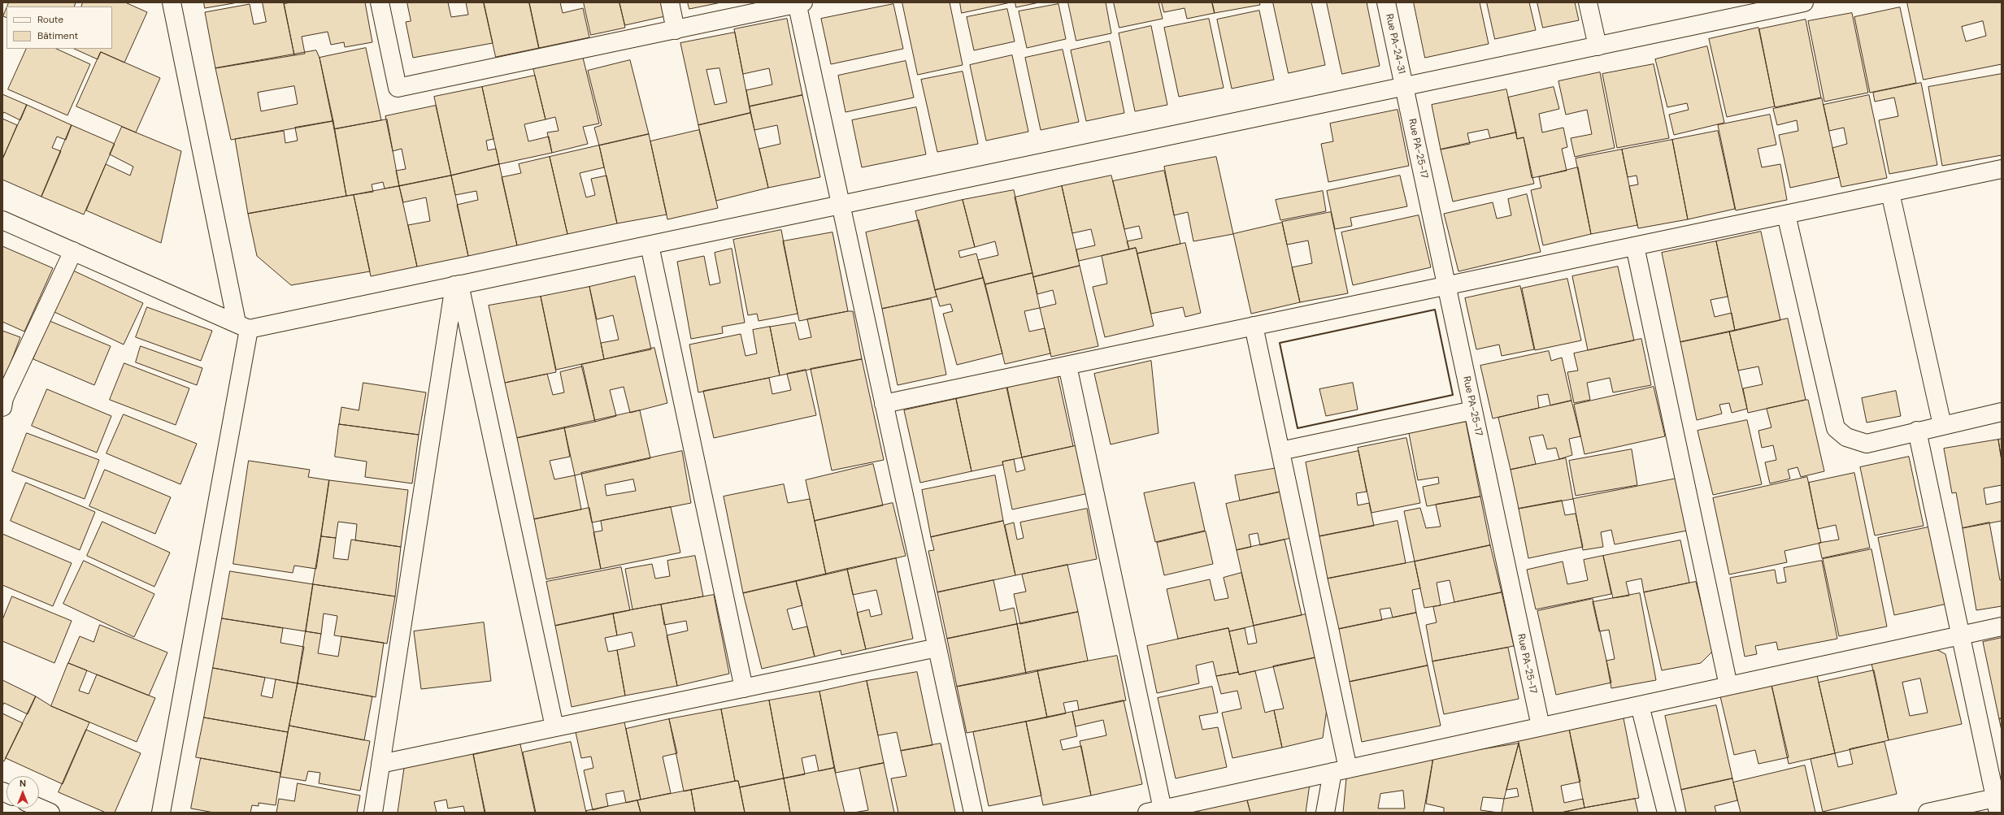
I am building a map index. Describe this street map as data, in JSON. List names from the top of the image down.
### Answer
{
  "streets": {
    "street": ["Rue PA-24-31", "Rue PA-25-17"]
  },
  "crossings": [
    ["Rue PA-24-31", "Rue PA-25-17"]
  ],
  "legend": ["Route", "Bâtiment"],
  "north": "top"
}
